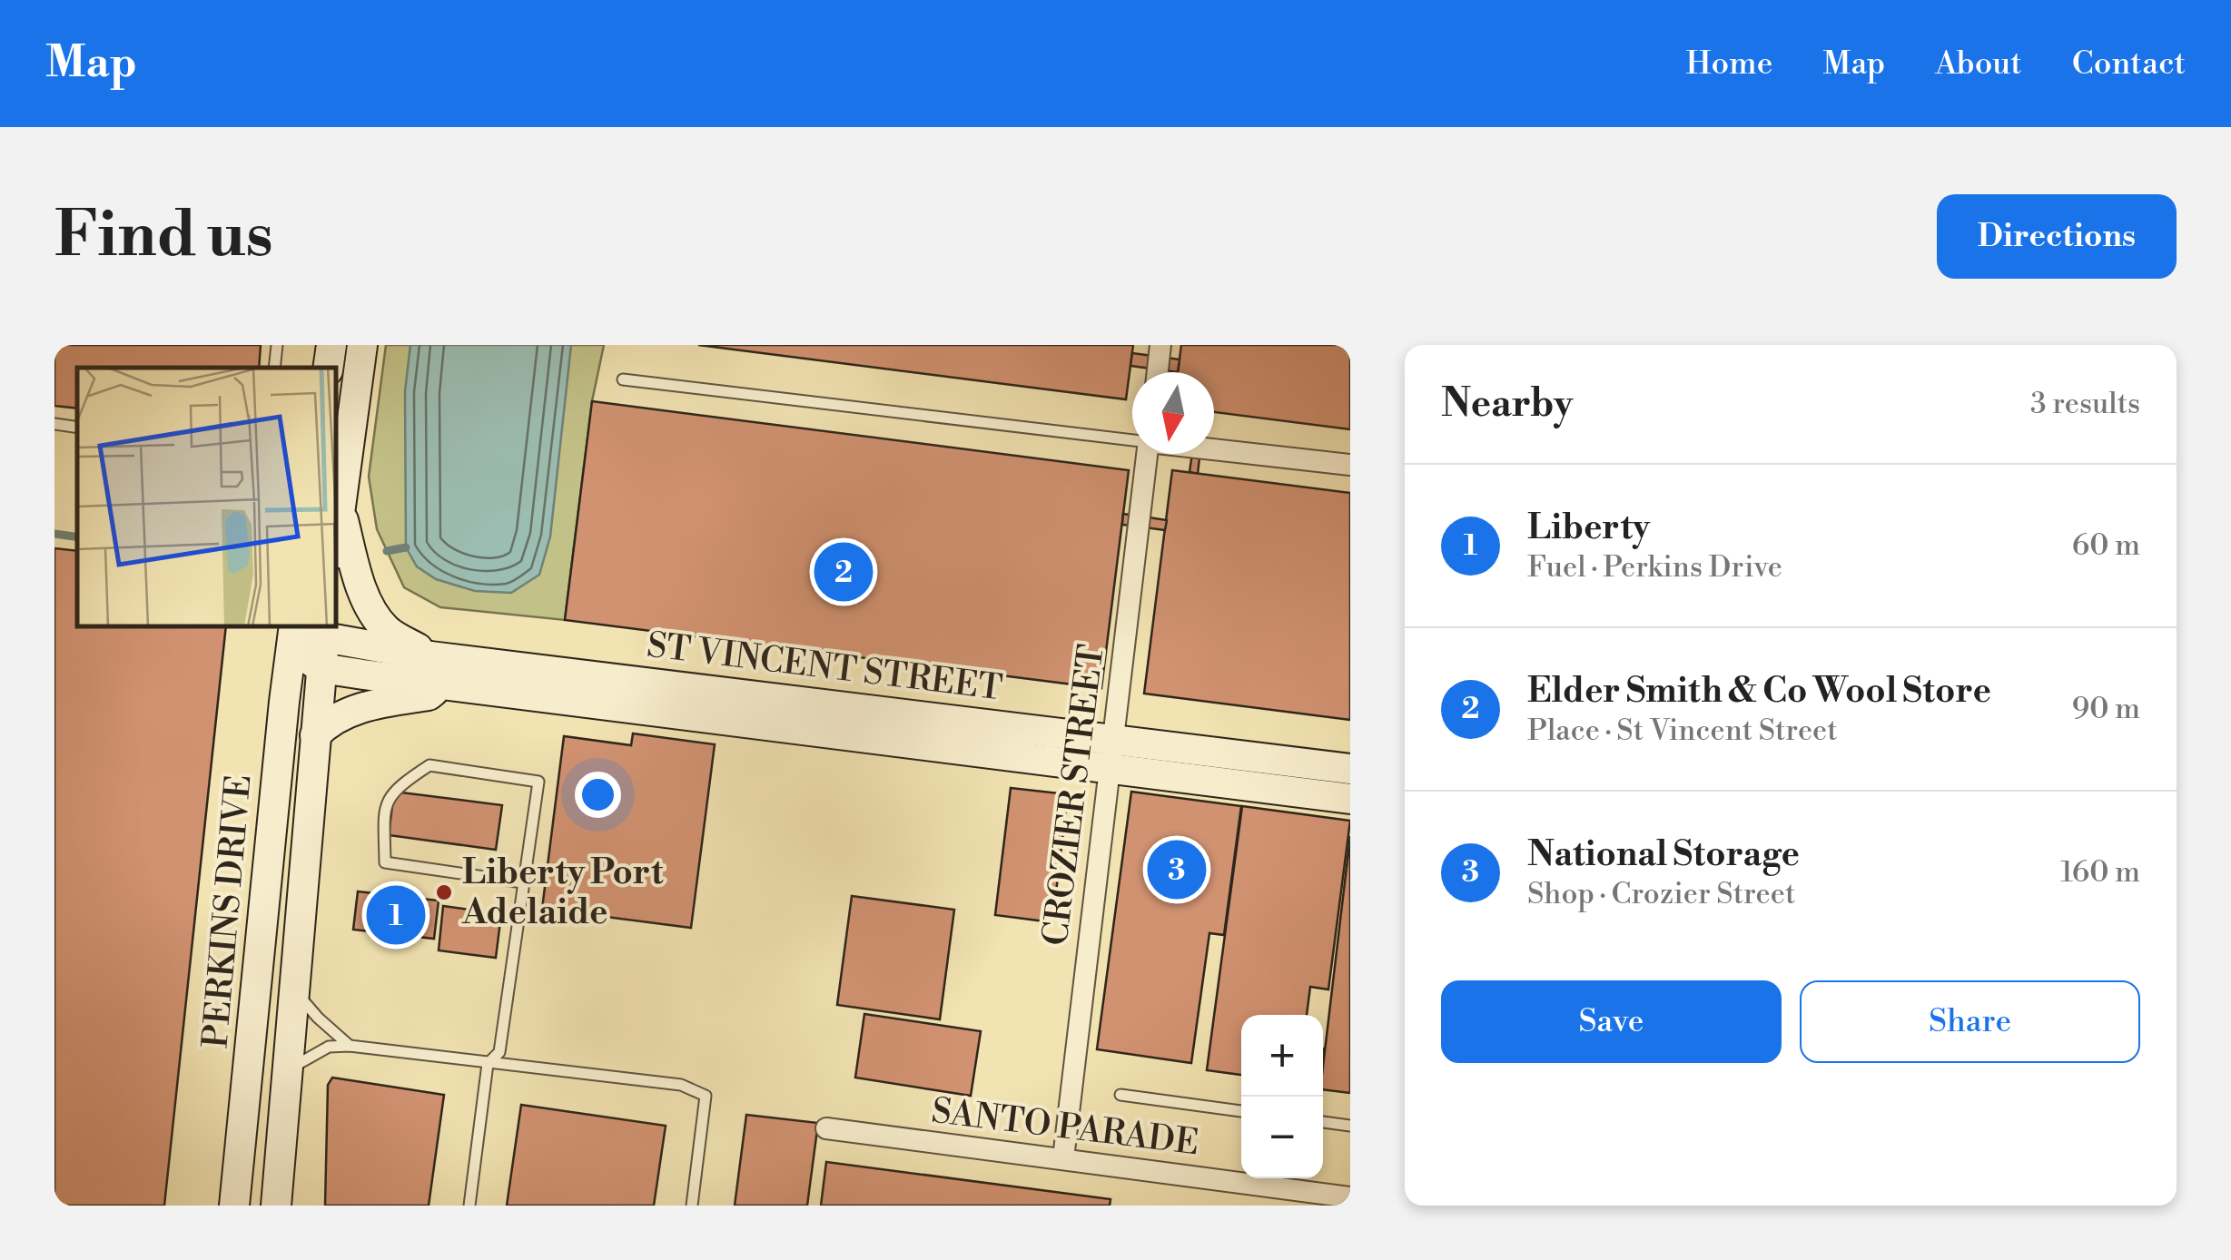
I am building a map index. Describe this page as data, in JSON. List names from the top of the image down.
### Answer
{
  "streets": {
    "main road": ["ST VINCENT STREET", "PERKINS DRIVE"],
    "street": ["CROZIER STREET", "SANTO PARADE"]
  },
  "crossings": [
    ["ST VINCENT STREET", "CROZIER STREET"],
    ["ST VINCENT STREET", "PERKINS DRIVE"],
    ["CROZIER STREET", "SANTO PARADE"]
  ],
  "places": ["Liberty Port Adelaide"],
  "north": "bottom",
  "page": {
    "header": "Map",
    "nav": [
      "Home",
      "Map",
      "About",
      "Contact"
    ],
    "buttons": [
      "Directions",
      ["Save", "Share"]
    ],
    "title": "Find us",
    "heading": ["Nearby", "3 results"],
    "list": [
      {
        "mark": "1",
        "name": "Liberty",
        "note": "Fuel · Perkins Drive",
        "value": "60 m"
      },
      {
        "mark": "2",
        "name": "Elder Smith & Co Wool Store",
        "note": "Place · St Vincent Street",
        "value": "90 m"
      },
      {
        "mark": "3",
        "name": "National Storage",
        "note": "Shop · Crozier Street",
        "value": "160 m"
      }
    ],
    "pins": ["2", "3", "1"],
    "map_buttons": ["+", "−"]
  }
}
